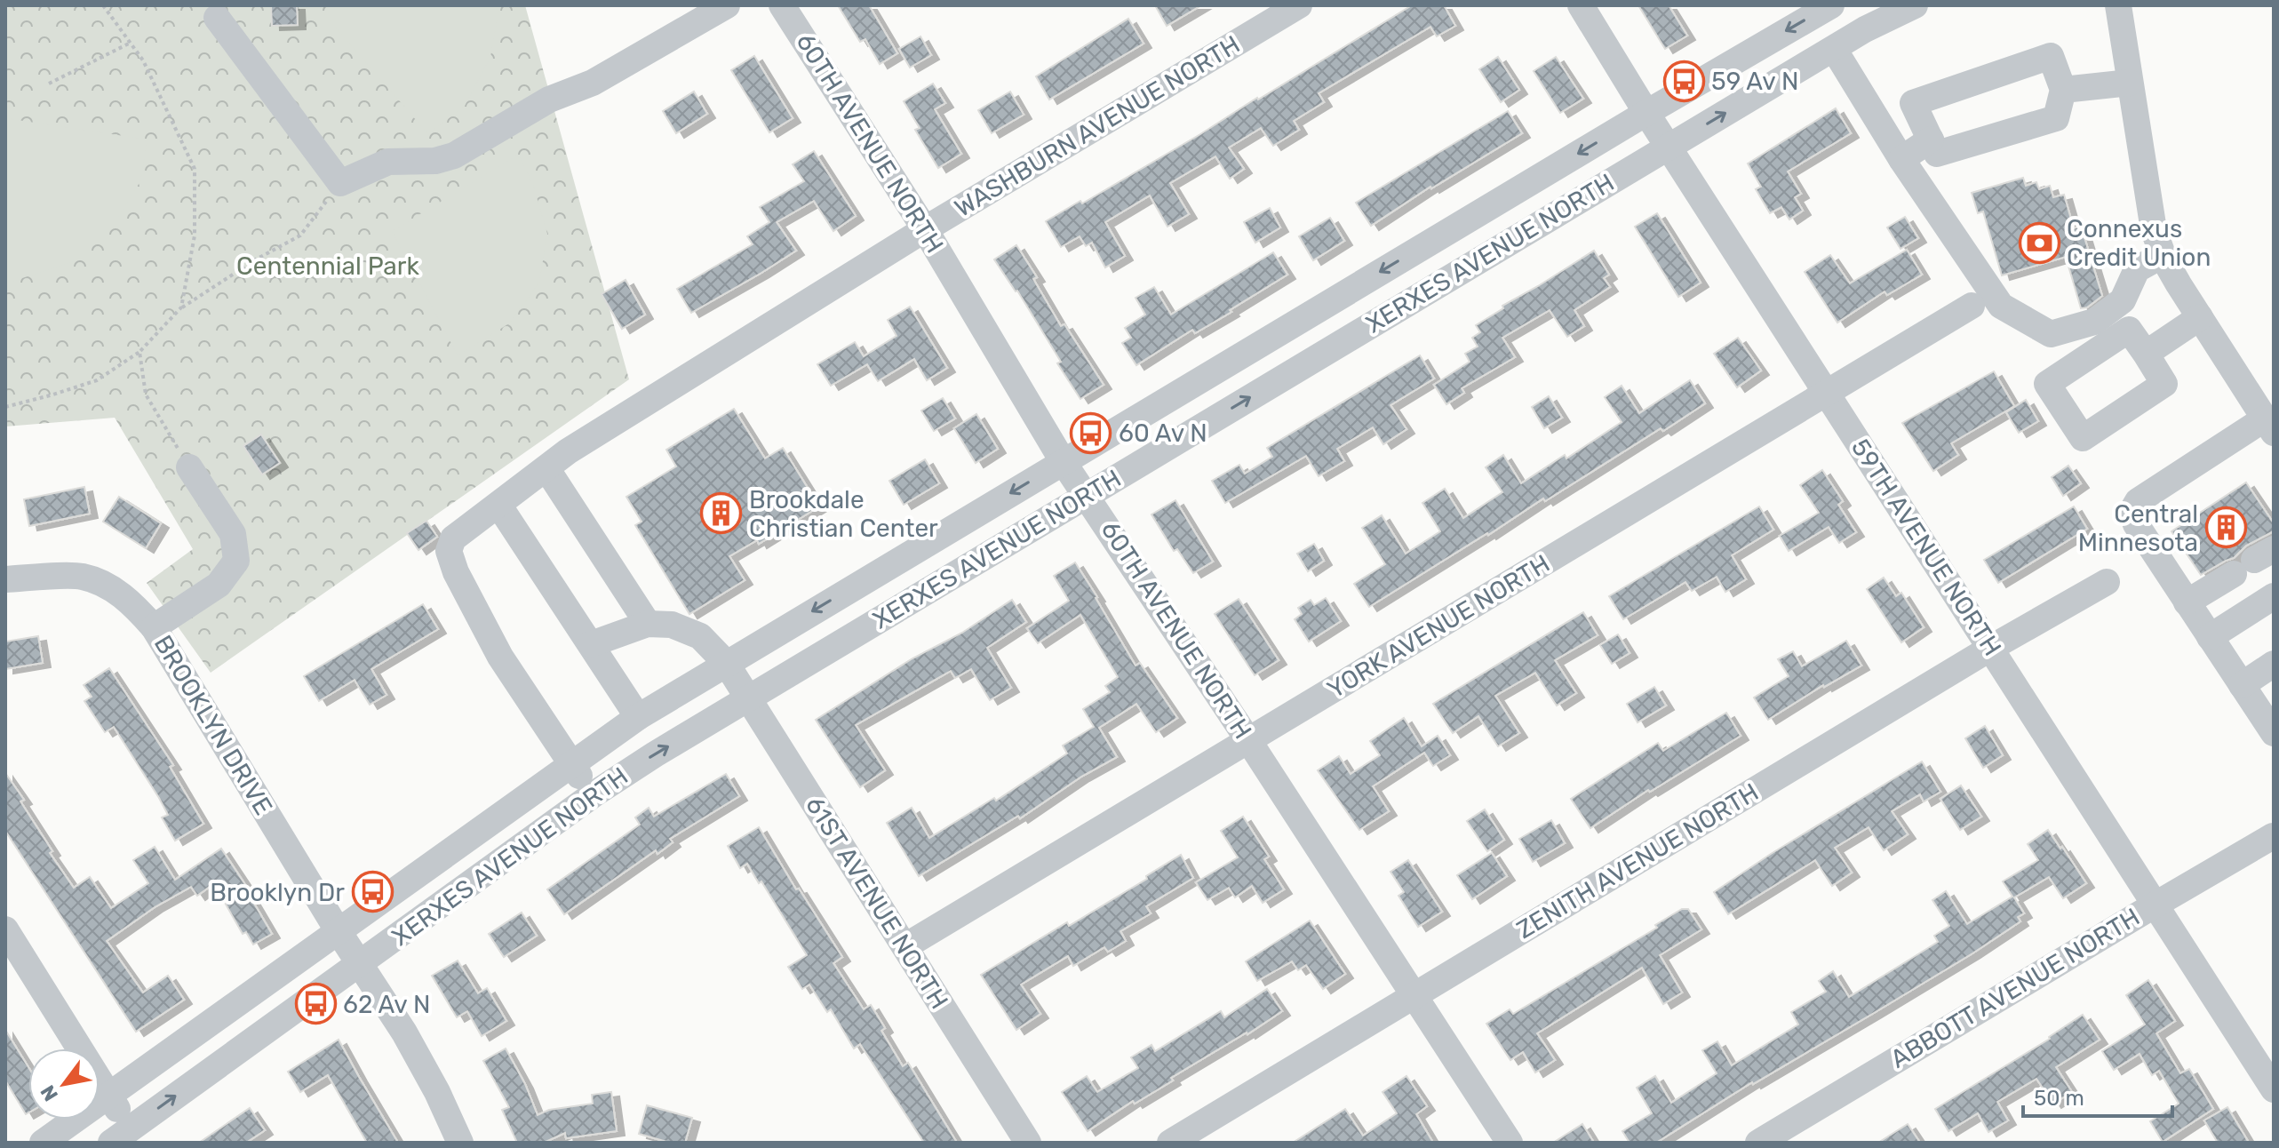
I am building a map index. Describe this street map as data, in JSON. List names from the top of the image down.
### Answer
{
  "streets": {
    "street": [
      "WASHBURN AVENUE NORTH",
      "60TH AVENUE NORTH",
      "XERXES AVENUE NORTH",
      "59TH AVENUE NORTH",
      "YORK AVENUE NORTH",
      "BROOKLYN DRIVE",
      "ZENITH AVENUE NORTH",
      "61ST AVENUE NORTH",
      "ABBOTT AVENUE NORTH"
    ]
  },
  "crossings": [
    ["WASHBURN AVENUE NORTH", "60TH AVENUE NORTH"],
    ["WASHBURN AVENUE NORTH", "XERXES AVENUE NORTH"],
    ["60TH AVENUE NORTH", "XERXES AVENUE NORTH"],
    ["60TH AVENUE NORTH", "YORK AVENUE NORTH"],
    ["60TH AVENUE NORTH", "ZENITH AVENUE NORTH"],
    ["XERXES AVENUE NORTH", "59TH AVENUE NORTH"],
    ["XERXES AVENUE NORTH", "BROOKLYN DRIVE"],
    ["XERXES AVENUE NORTH", "61ST AVENUE NORTH"],
    ["59TH AVENUE NORTH", "YORK AVENUE NORTH"],
    ["59TH AVENUE NORTH", "ZENITH AVENUE NORTH"],
    ["59TH AVENUE NORTH", "ABBOTT AVENUE NORTH"],
    ["YORK AVENUE NORTH", "61ST AVENUE NORTH"]
  ],
  "parks": ["Centennial Park"],
  "places": {
    "bus stop": [
      "59 Av N",
      "60 Av N",
      "Brooklyn Dr",
      "62 Av N"
    ],
    "bank": ["Connexus Credit Union"],
    "building": ["Brookdale Christian Center", "Central Minnesota"]
  },
  "scale_bar": "50 m",
  "north": "bottom left"
}
